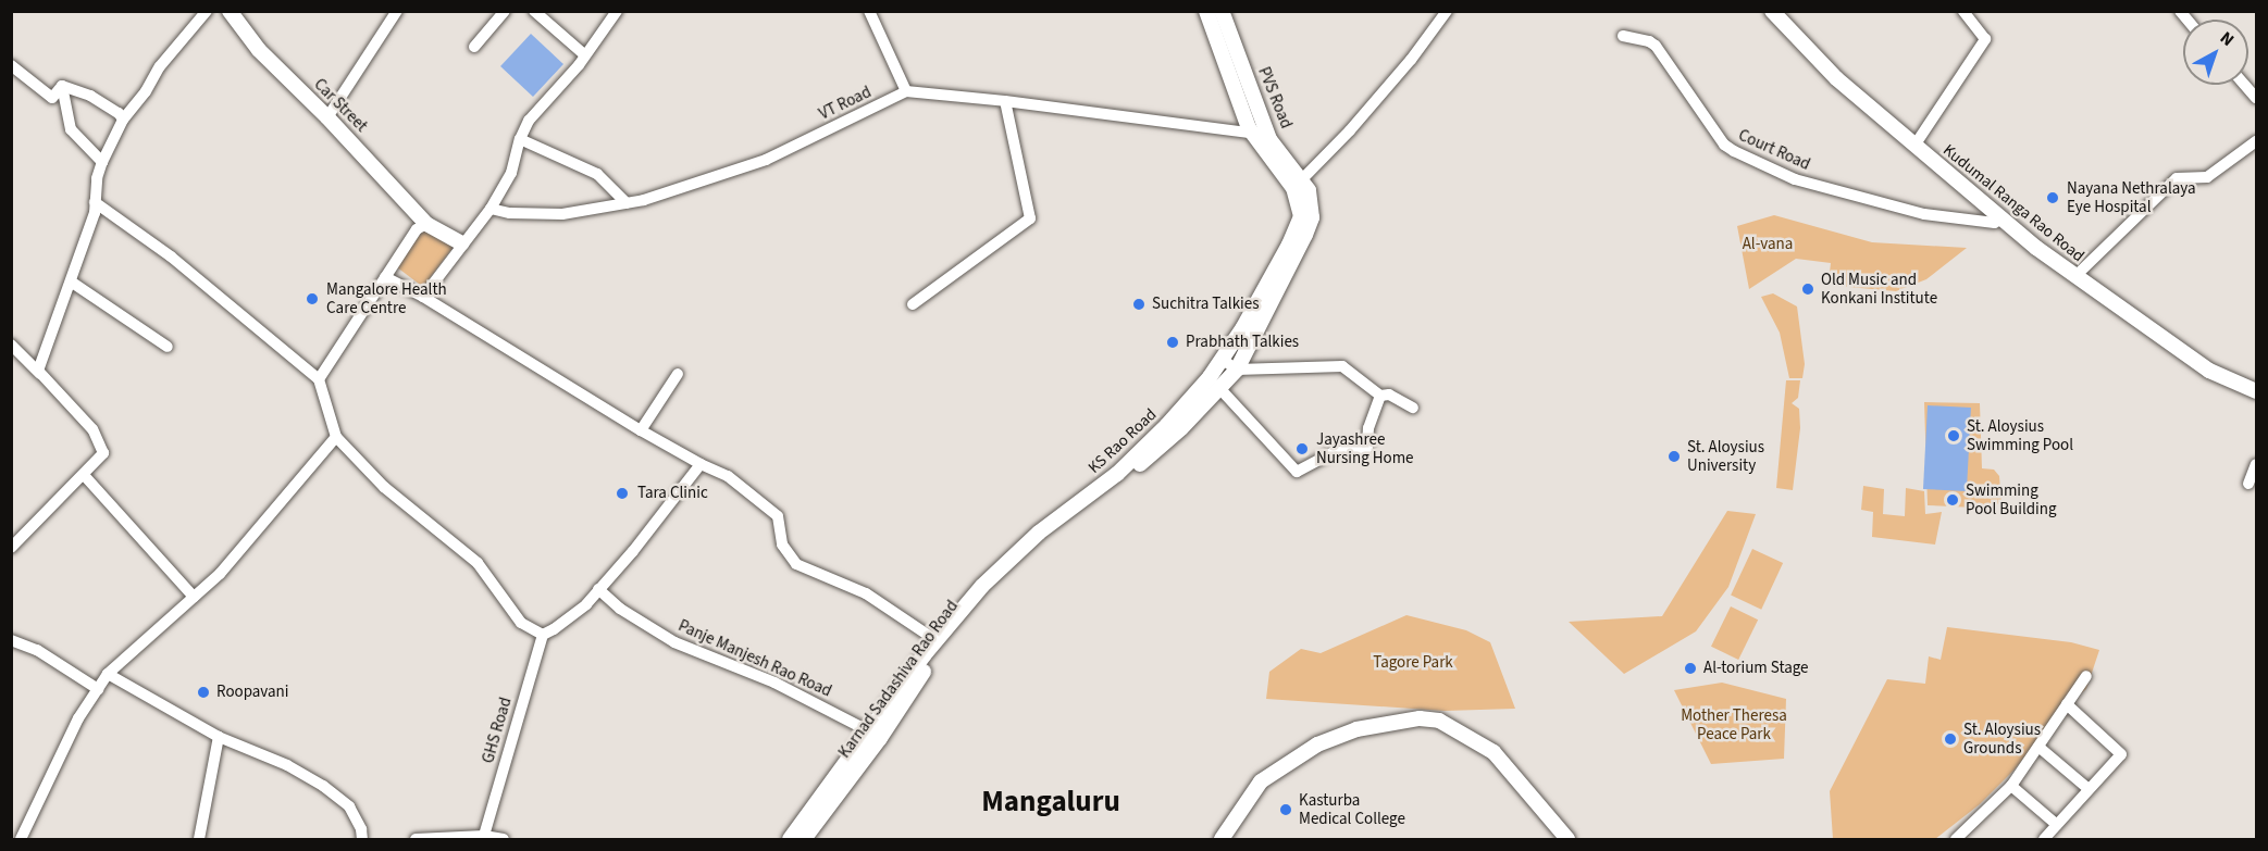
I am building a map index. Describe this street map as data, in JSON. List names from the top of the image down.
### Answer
{
  "streets": {
    "main road": [
      "PVS Road",
      "Car Street",
      "Kudumal Ranga Rao Road",
      "KS Rao Road",
      "Karnad Sadashiva Rao Road"
    ],
    "street": [
      "VT Road",
      "Court Road",
      "Panje Manjesh Rao Road",
      "GHS Road"
    ]
  },
  "crossings": [
    ["PVS Road", "KS Rao Road"],
    ["PVS Road", "Karnad Sadashiva Rao Road"],
    ["Court Road", "Kudumal Ranga Rao Road"],
    ["KS Rao Road", "Panje Manjesh Rao Road"],
    ["KS Rao Road", "Karnad Sadashiva Rao Road"],
    ["Panje Manjesh Rao Road", "Karnad Sadashiva Rao Road"]
  ],
  "districts": ["Mangaluru"],
  "parks": ["Al-vana", "Tagore Park", "Mother Theresa Peace Park"],
  "places": [
    "Nayana Nethralaya Eye Hospital",
    "Old Music and Konkani Institute",
    "Mangalore Health Care Centre",
    "Suchitra Talkies",
    "Prabhath Talkies",
    "St. Aloysius Swimming Pool",
    "Jayashree Nursing Home",
    "St. Aloysius University",
    "Tara Clinic",
    "Swimming Pool Building",
    "Al-torium Stage",
    "Roopavani",
    "St. Aloysius Grounds",
    "Kasturba Medical College"
  ],
  "north": "top right"
}
